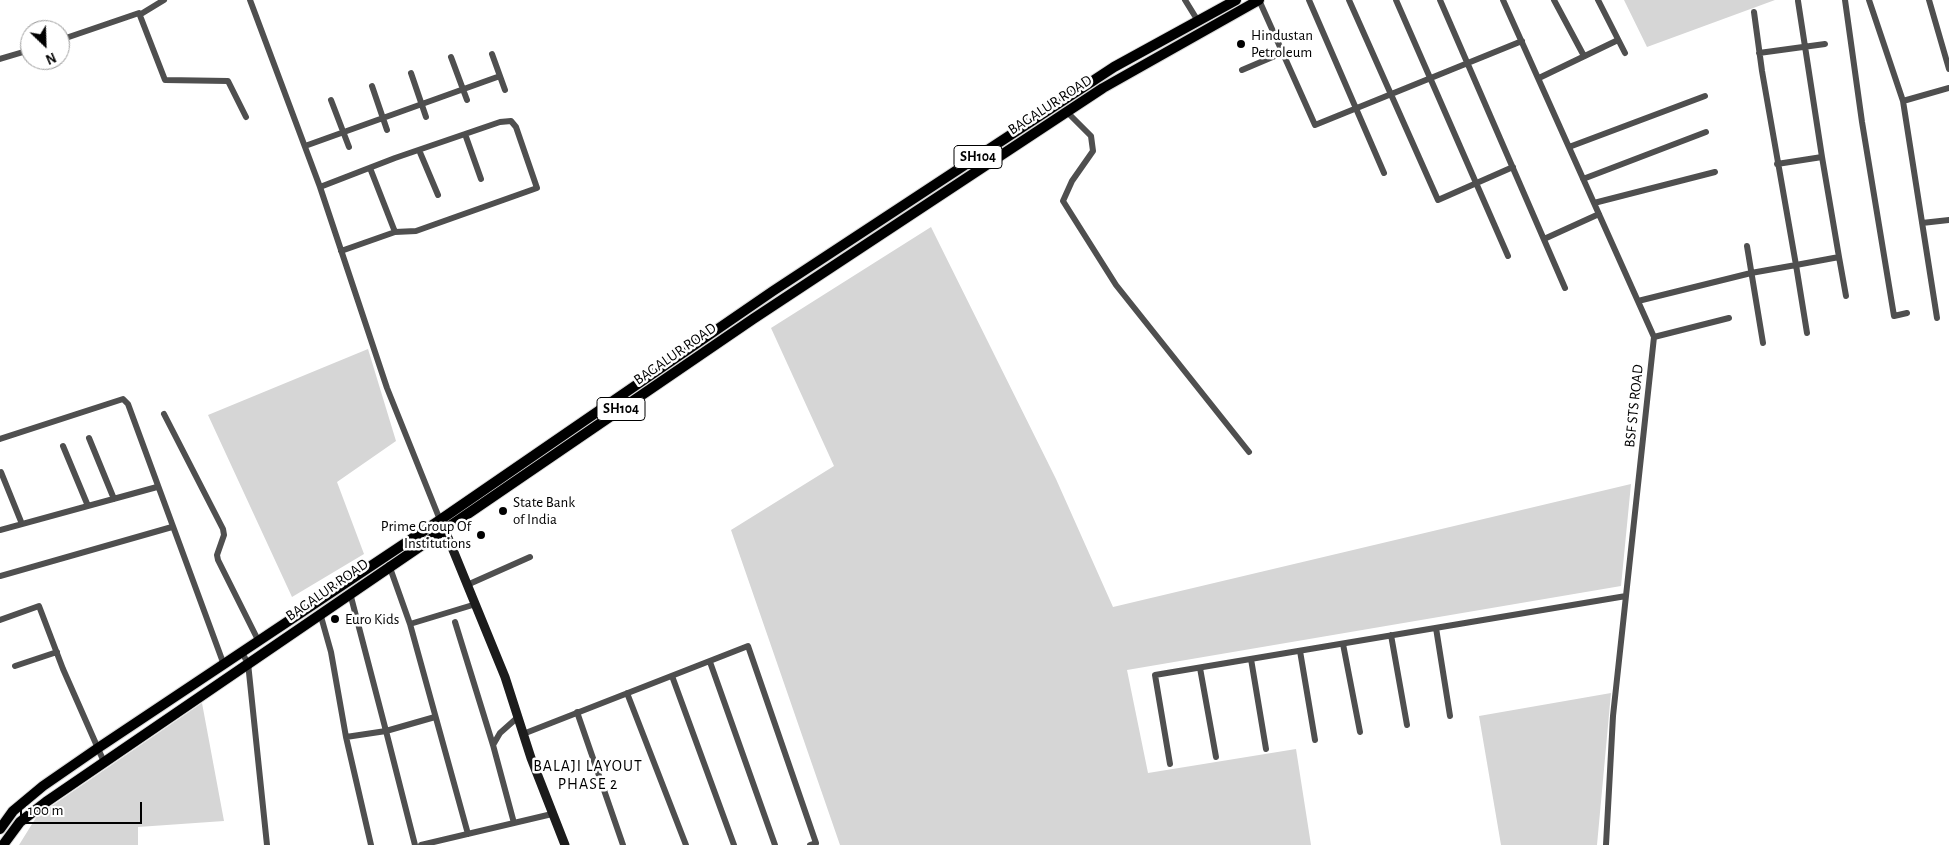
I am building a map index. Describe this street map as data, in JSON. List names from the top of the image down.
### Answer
{
  "streets": {
    "main road": ["BAGALUR ROAD", "SH104"],
    "street": ["BSF STS ROAD"]
  },
  "districts": ["BALAJI LAYOUT PHASE 2"],
  "places": [
    "Hindustan Petroleum",
    "State Bank of India",
    "Prime Group Of Institutions",
    "Euro Kids"
  ],
  "scale_bar": "100 m",
  "north": "bottom right"
}
